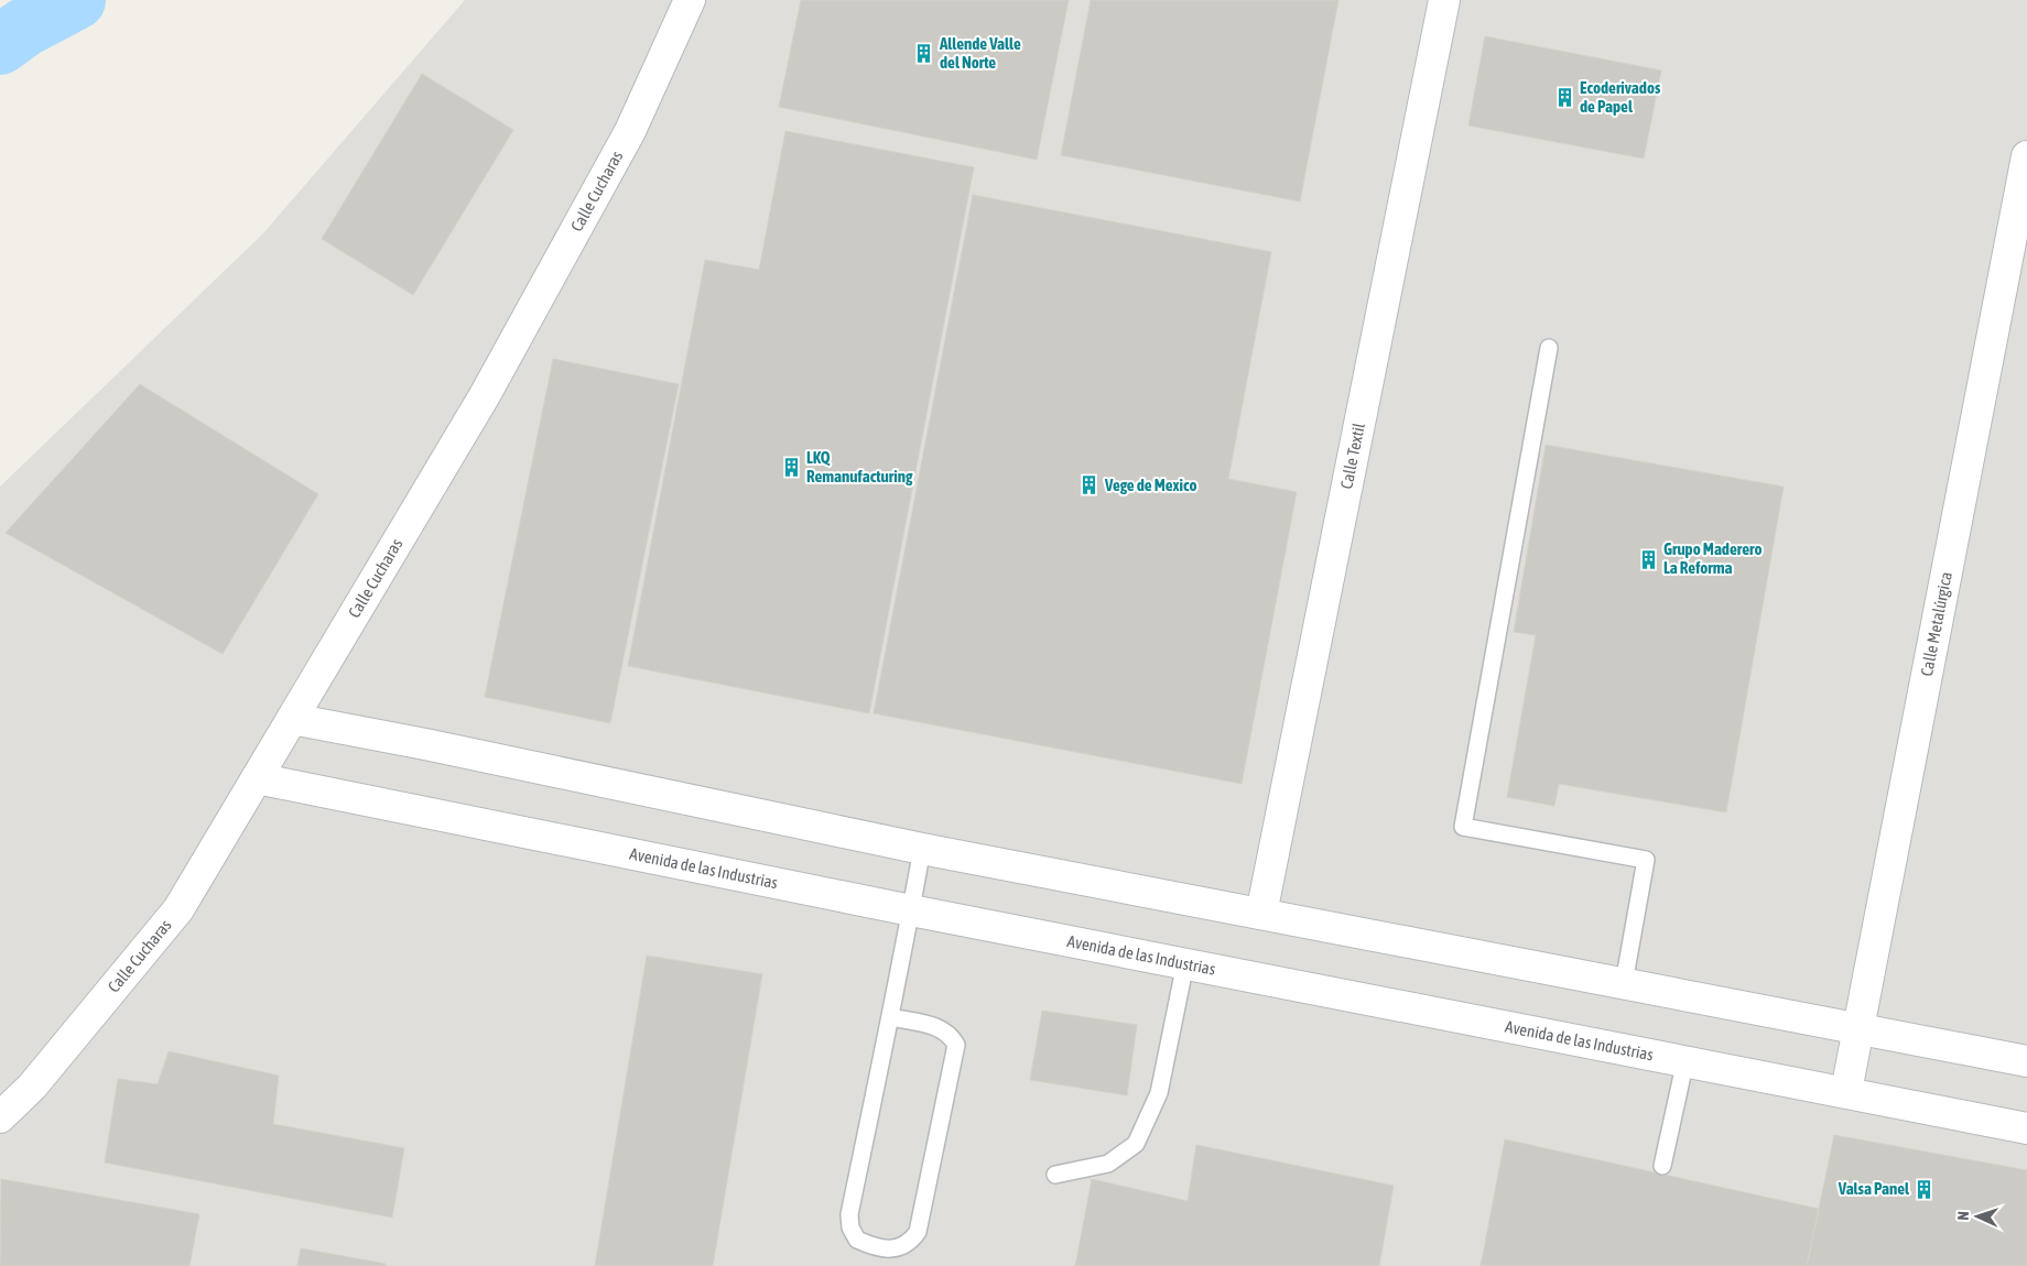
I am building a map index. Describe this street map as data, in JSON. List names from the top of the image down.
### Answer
{
  "streets": {
    "street": [
      "Calle Cucharas",
      "Calle Textil",
      "Calle Metalúrgica",
      "Avenida de las Industrias"
    ]
  },
  "crossings": [
    ["Calle Cucharas", "Avenida de las Industrias"],
    ["Calle Metalúrgica", "Avenida de las Industrias"]
  ],
  "places": {
    "building": [
      "Allende Valle del Norte",
      "Ecoderivados de Papel",
      "LKQ Remanufacturing",
      "Vege de Mexico",
      "Grupo Maderero La Reforma",
      "Valsa Panel"
    ]
  },
  "north": "left"
}
